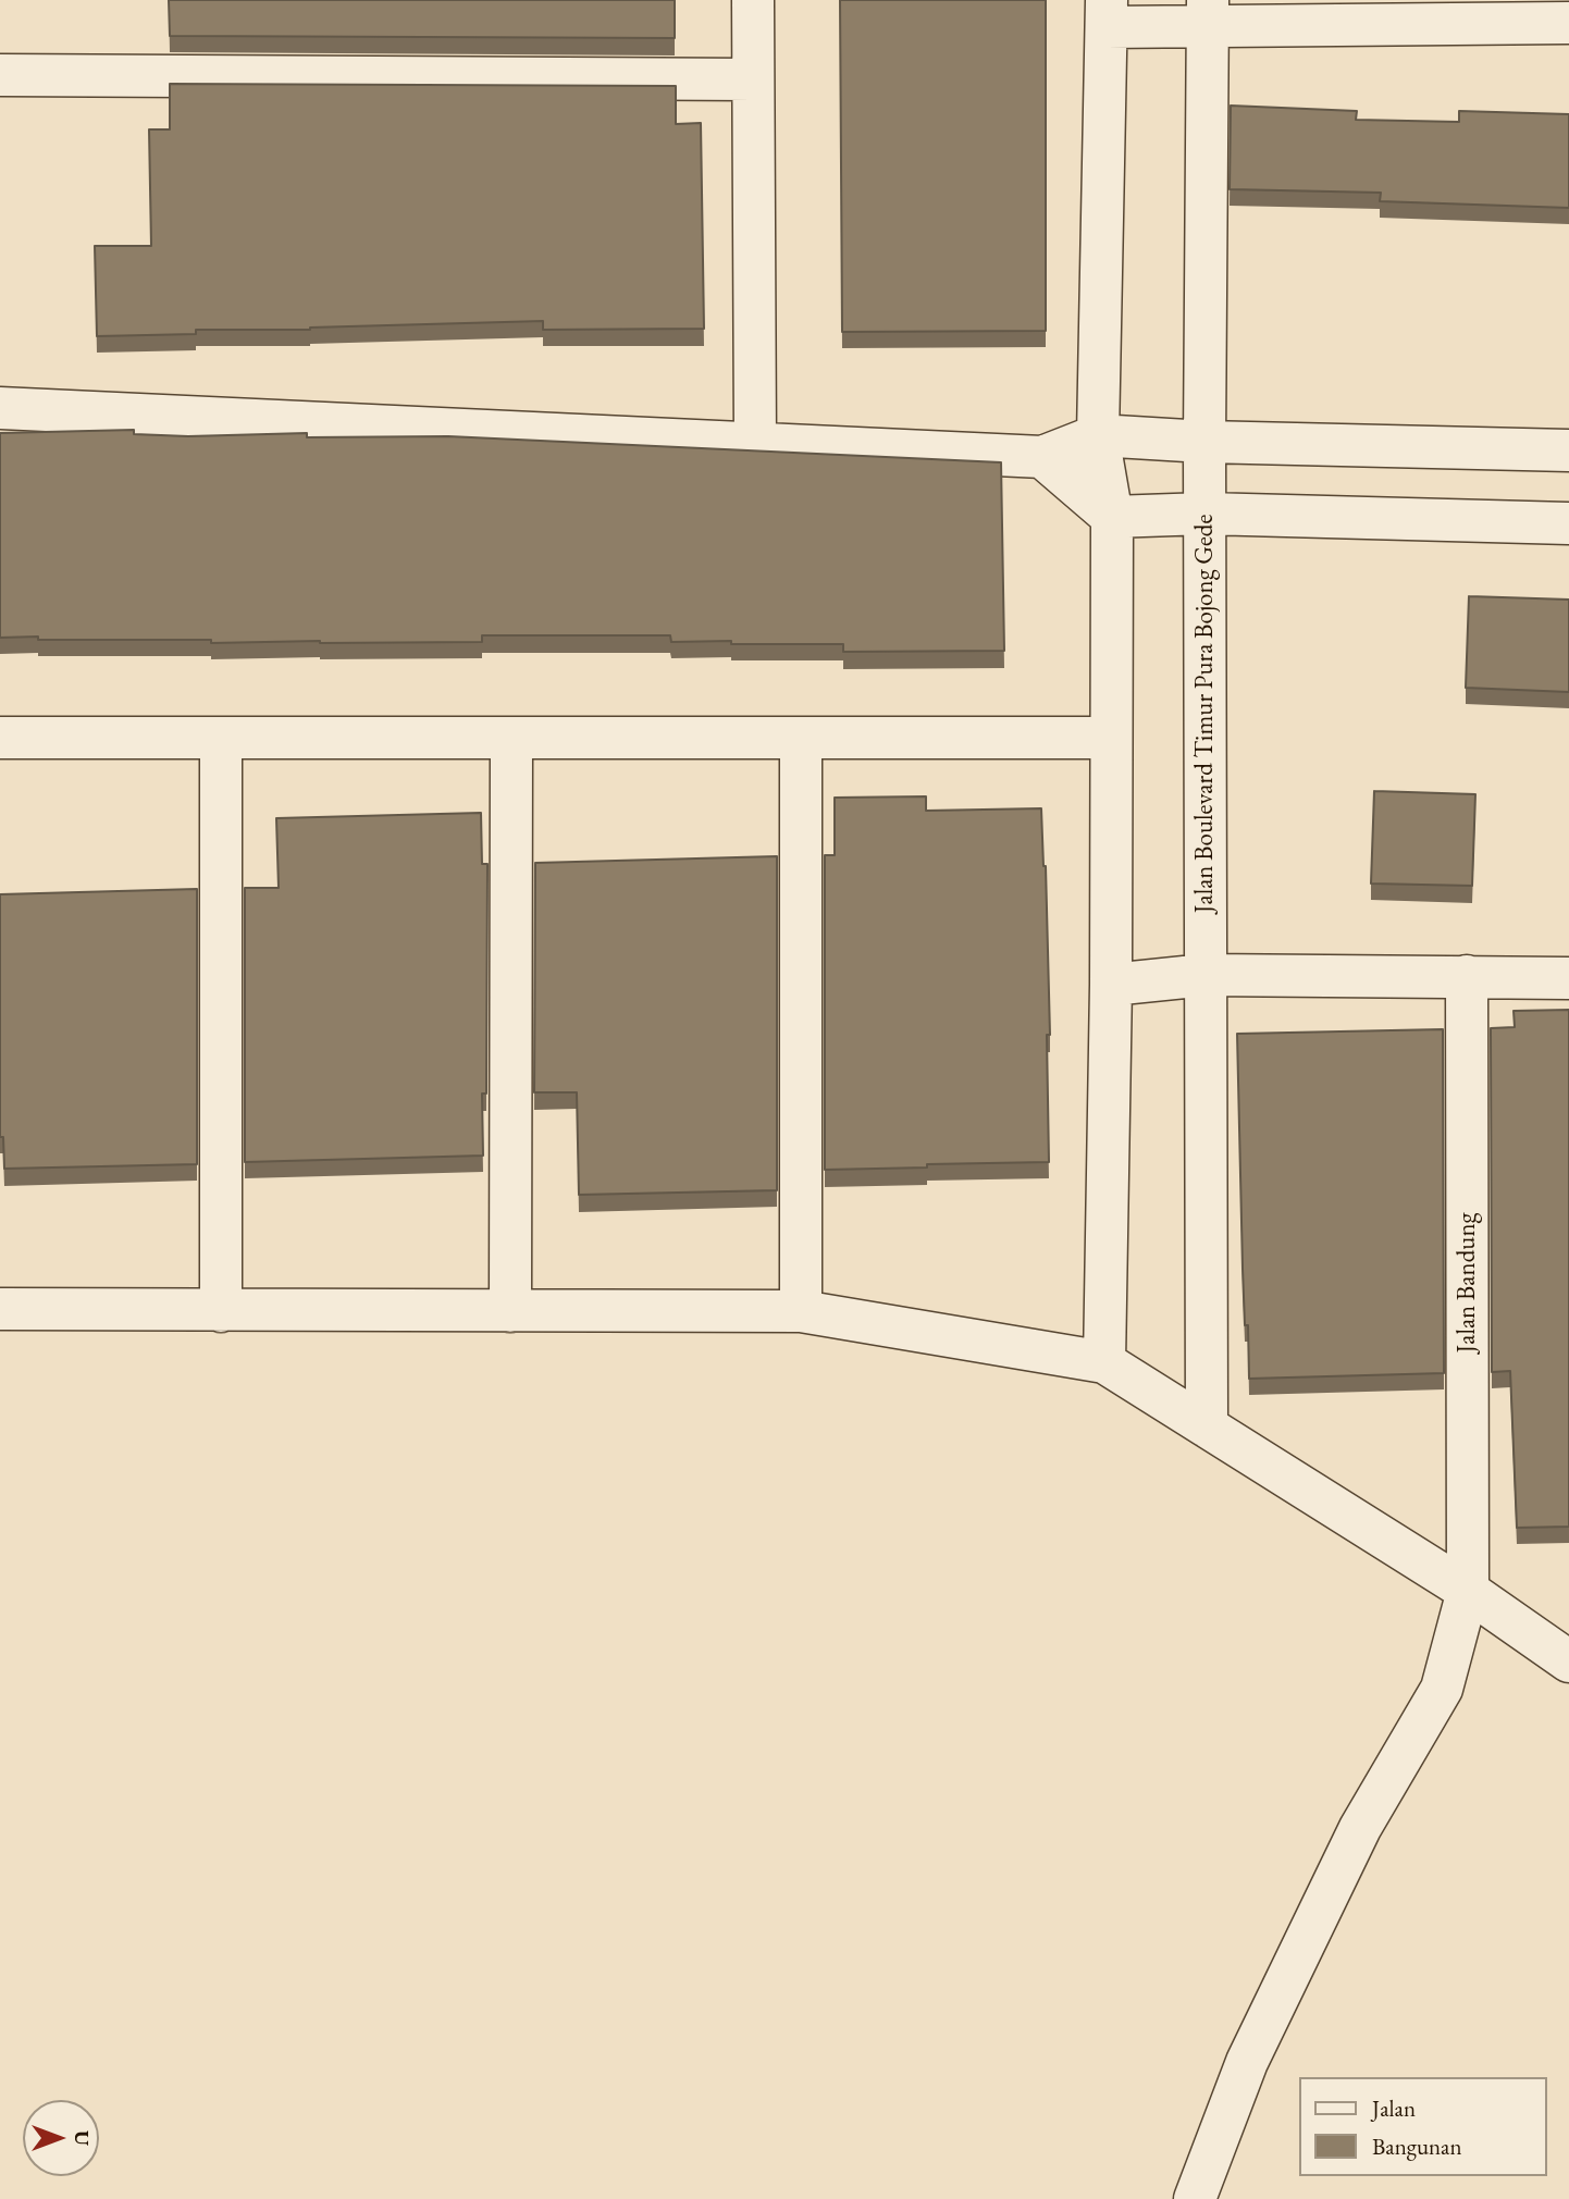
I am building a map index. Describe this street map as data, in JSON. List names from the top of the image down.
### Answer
{
  "streets": {
    "street": ["Jalan Boulevard Timur Pura Bojong Gede", "Jalan Bandung"]
  },
  "legend": ["Jalan", "Bangunan"],
  "north": "right"
}
